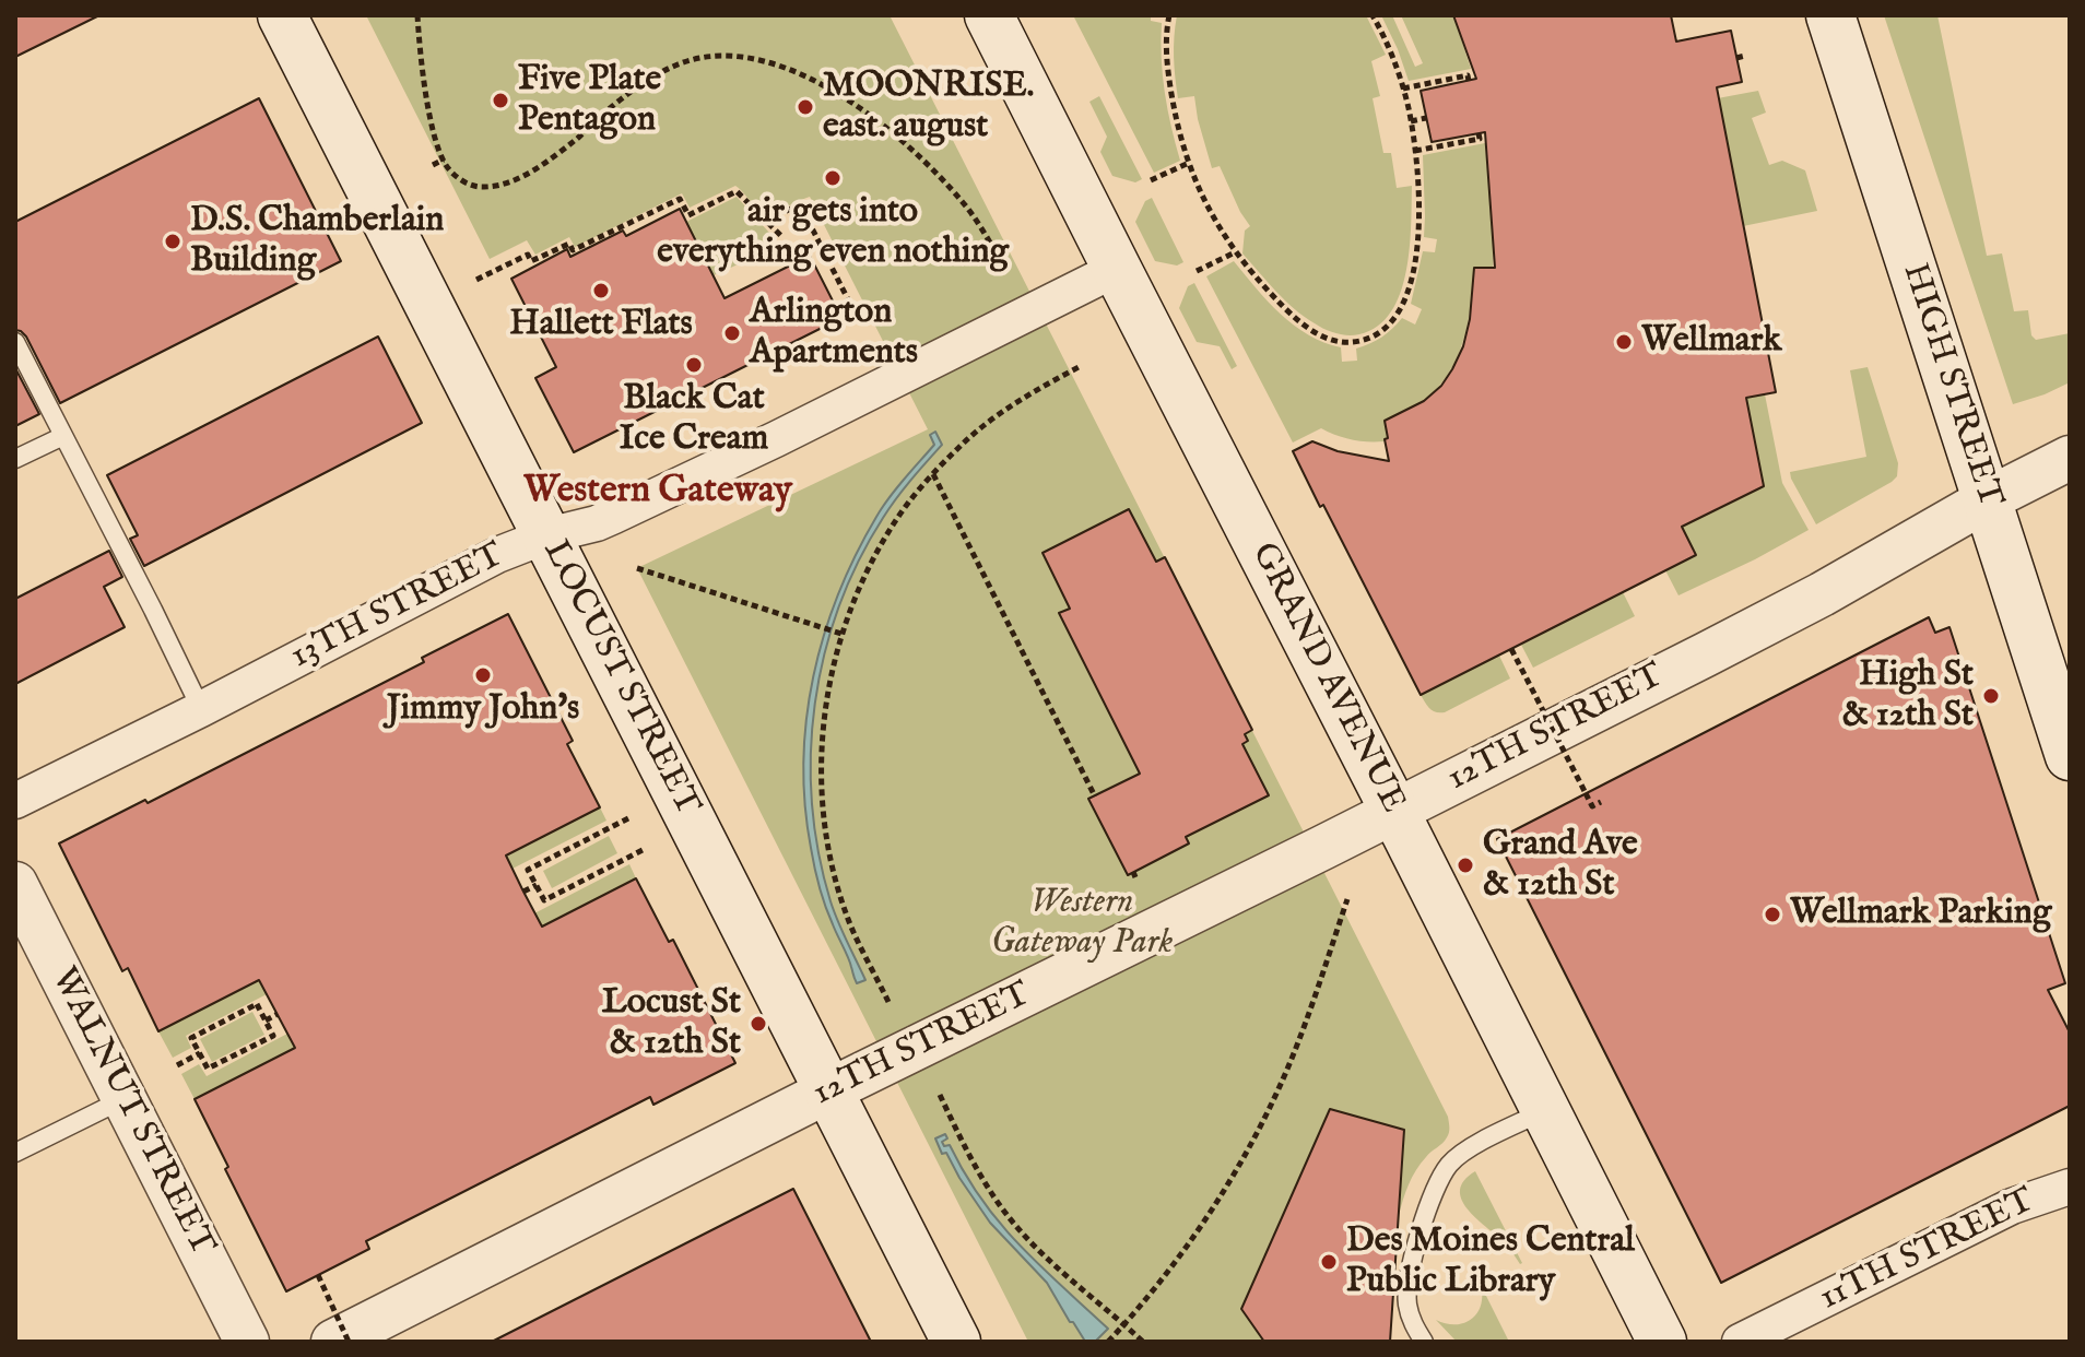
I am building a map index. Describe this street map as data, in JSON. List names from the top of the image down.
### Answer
{
  "streets": {
    "main road": ["HIGH STREET", "LOCUST STREET", "GRAND AVENUE"],
    "street": [
      "13TH STREET",
      "12TH STREET",
      "WALNUT STREET",
      "11TH STREET"
    ]
  },
  "crossings": [
    ["HIGH STREET", "12TH STREET"],
    ["13TH STREET", "LOCUST STREET"],
    ["13TH STREET", "GRAND AVENUE"],
    ["LOCUST STREET", "12TH STREET"],
    ["GRAND AVENUE", "12TH STREET"]
  ],
  "districts": ["Western Gateway"],
  "parks": ["Western Gateway Park"],
  "places": [
    "Five Plate Pentagon",
    "MOONRISE. east. august",
    "air gets into everything even nothing",
    "D.S. Chamberlain Building",
    "Hallett Flats",
    "Arlington Apartments",
    "Wellmark",
    "Black Cat Ice Cream",
    "Jimmy John's",
    "High St & 12th St",
    "Grand Ave & 12th St",
    "Wellmark Parking",
    "Locust St & 12th St",
    "Des Moines Central Public Library"
  ]
}
